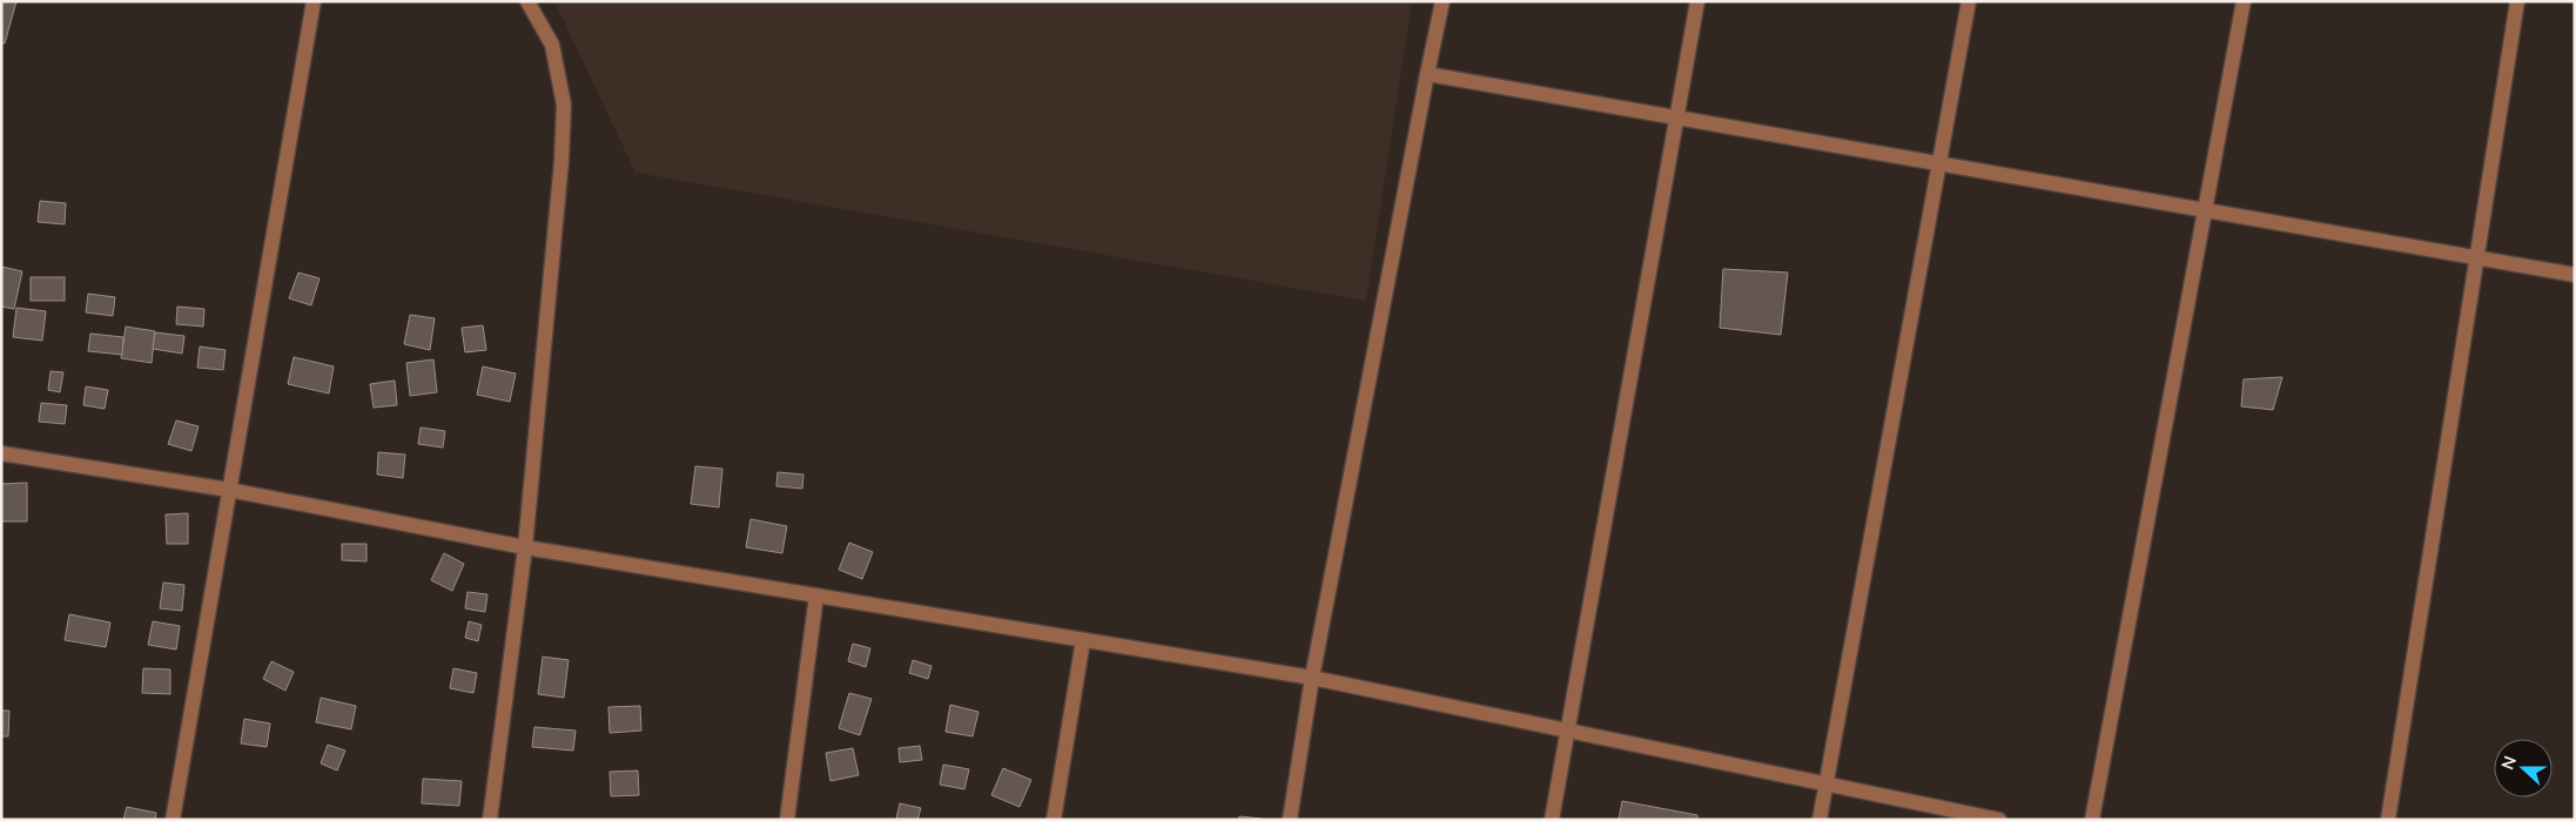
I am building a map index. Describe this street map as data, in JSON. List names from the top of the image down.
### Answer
{
  "north": "left"
}
